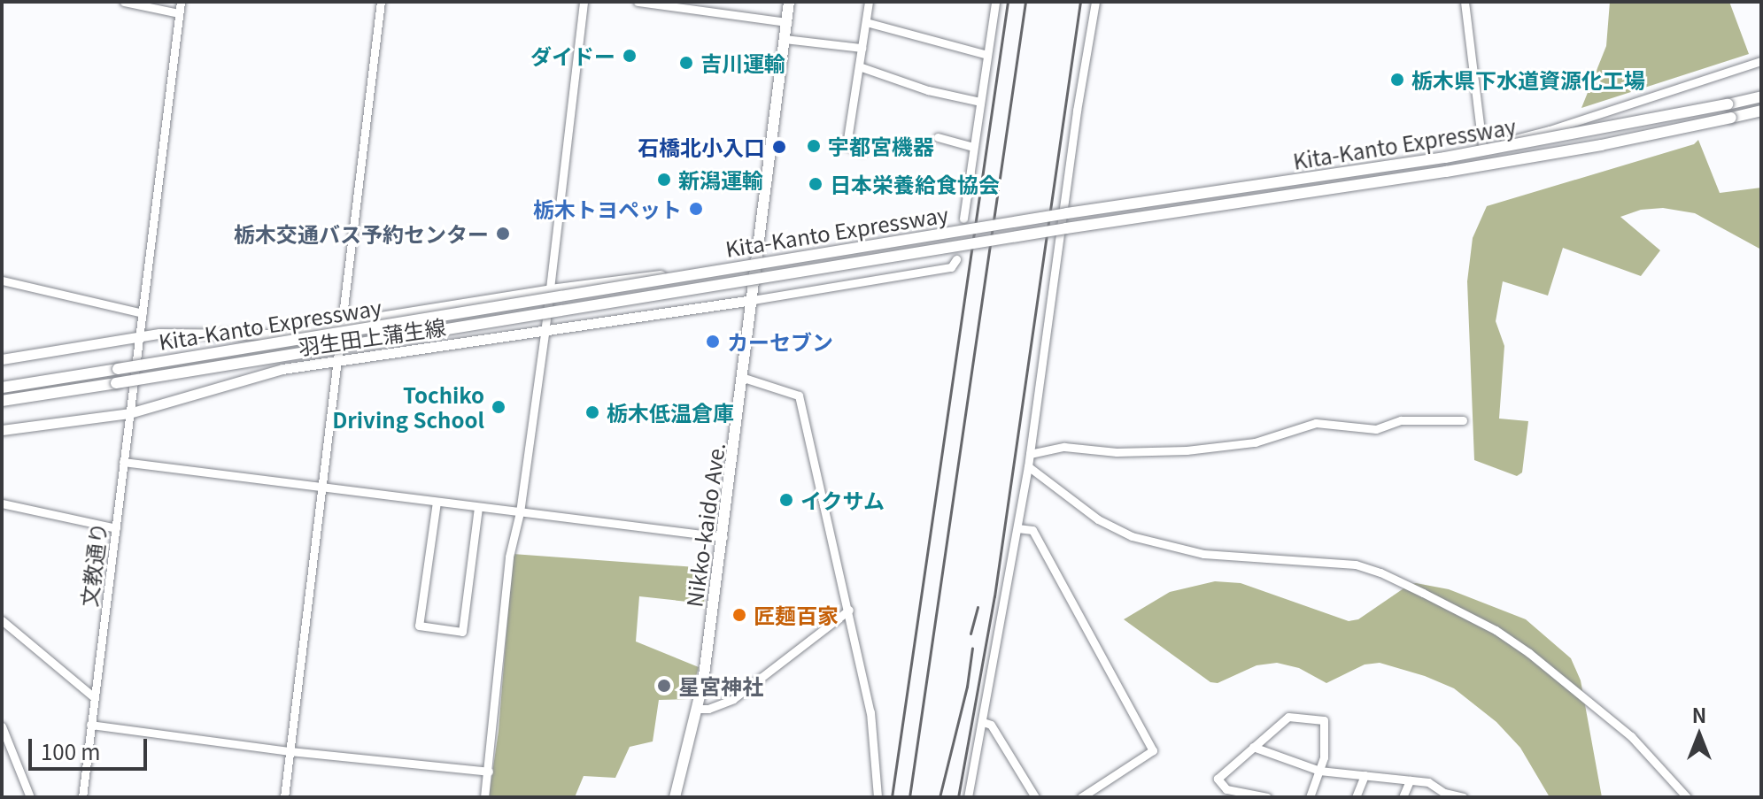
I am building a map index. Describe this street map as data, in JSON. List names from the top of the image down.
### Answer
{
  "streets": {
    "highway": ["Kita-Kanto Expressway", "Nikko-kaido Ave."],
    "main road": ["羽生田上蒲生線"],
    "street": ["文教通り"]
  },
  "crossings": [
    ["羽生田上蒲生線", "Nikko-kaido Ave."],
    ["羽生田上蒲生線", "文教通り"]
  ],
  "places": [
    "ダイドー",
    "吉川運輸",
    "栃木県下水道資源化工場",
    "宇都宮機器",
    "石橋北小入口",
    "新潟運輸",
    "日本栄養給食協会",
    "栃木トヨペット",
    "栃木交通バス予約センター",
    "カーセブン",
    "Tochiko Driving School",
    "栃木低温倉庫",
    "イクサム",
    "匠麺百家",
    "星宮神社"
  ],
  "scale_bar": "100 m",
  "north": "top"
}
